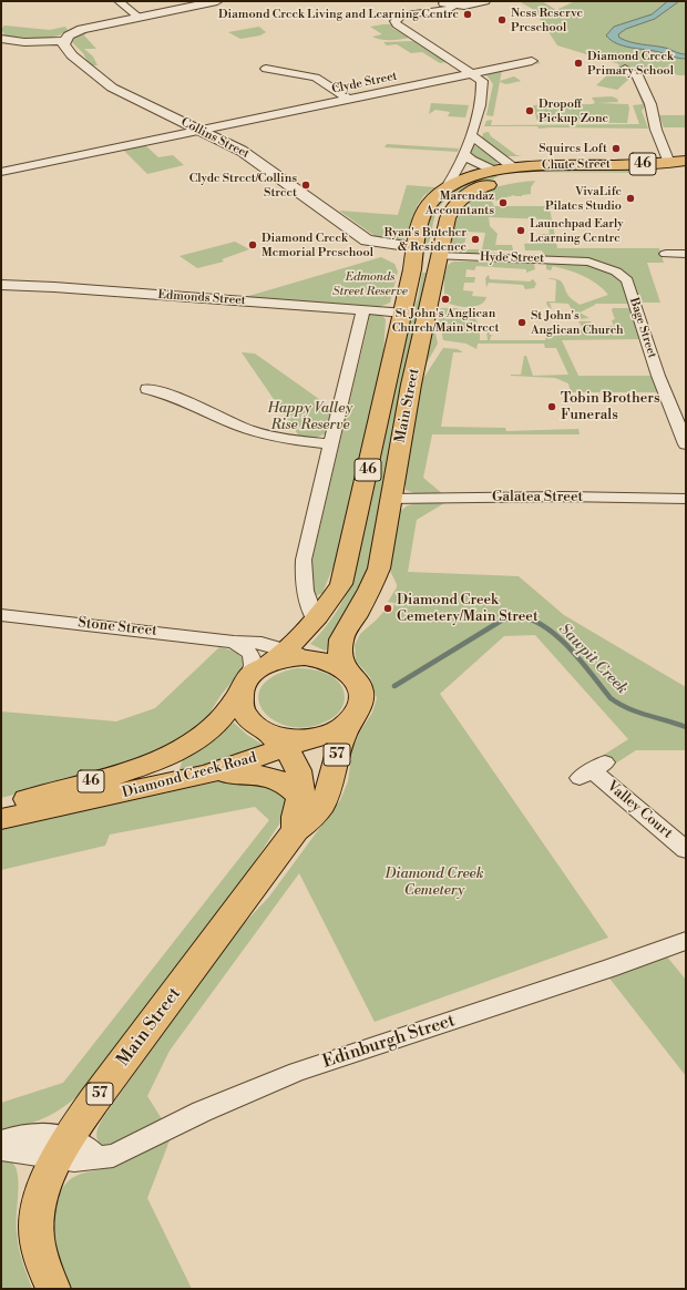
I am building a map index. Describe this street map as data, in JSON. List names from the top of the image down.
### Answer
{
  "streets": {
    "main road": [
      "Collins Street",
      "46",
      "Chute Street",
      "Main Street",
      "57",
      "Diamond Creek Road"
    ],
    "street": [
      "Clyde Street",
      "Hyde Street",
      "Edmonds Street",
      "Bage Street",
      "Galatea Street",
      "Stone Street",
      "Valley Court",
      "Edinburgh Street"
    ]
  },
  "crossings": [
    ["Clyde Street", "Collins Street"],
    ["Collins Street", "Hyde Street"],
    ["Collins Street", "Main Street"],
    ["46", "Main Street"],
    ["46", "Stone Street"],
    ["46", "Diamond Creek Road"],
    ["Chute Street", "Main Street"],
    ["Hyde Street", "Bage Street"],
    ["Hyde Street", "Main Street"],
    ["Edmonds Street", "Main Street"],
    ["Main Street", "Galatea Street"],
    ["Main Street", "Stone Street"],
    ["Main Street", "Diamond Creek Road"],
    ["Main Street", "Edinburgh Street"],
    ["Stone Street", "Diamond Creek Road"]
  ],
  "water": ["Sawpit Creek"],
  "parks": ["Edmonds Street Reserve", "Happy Valley Rise Reserve", "Diamond Creek Cemetery"],
  "places": [
    "Diamond Creek Living and Learning Centre",
    "Ness Reserve Preschool",
    "Diamond Creek Primary School",
    "Dropoff Pickup Zone",
    "Squires Loft",
    "Clyde Street/Collins Street",
    "VivaLife Pilates Studio",
    "Marendaz Accountants",
    "Launchpad Early Learning Centre",
    "Ryan's Butcher & Residence",
    "Diamond Creek Memorial Preschool",
    "St John's Anglican Church/Main Street",
    "St John's Anglican Church",
    "Tobin Brothers Funerals",
    "Diamond Creek Cemetery/Main Street"
  ]
}
